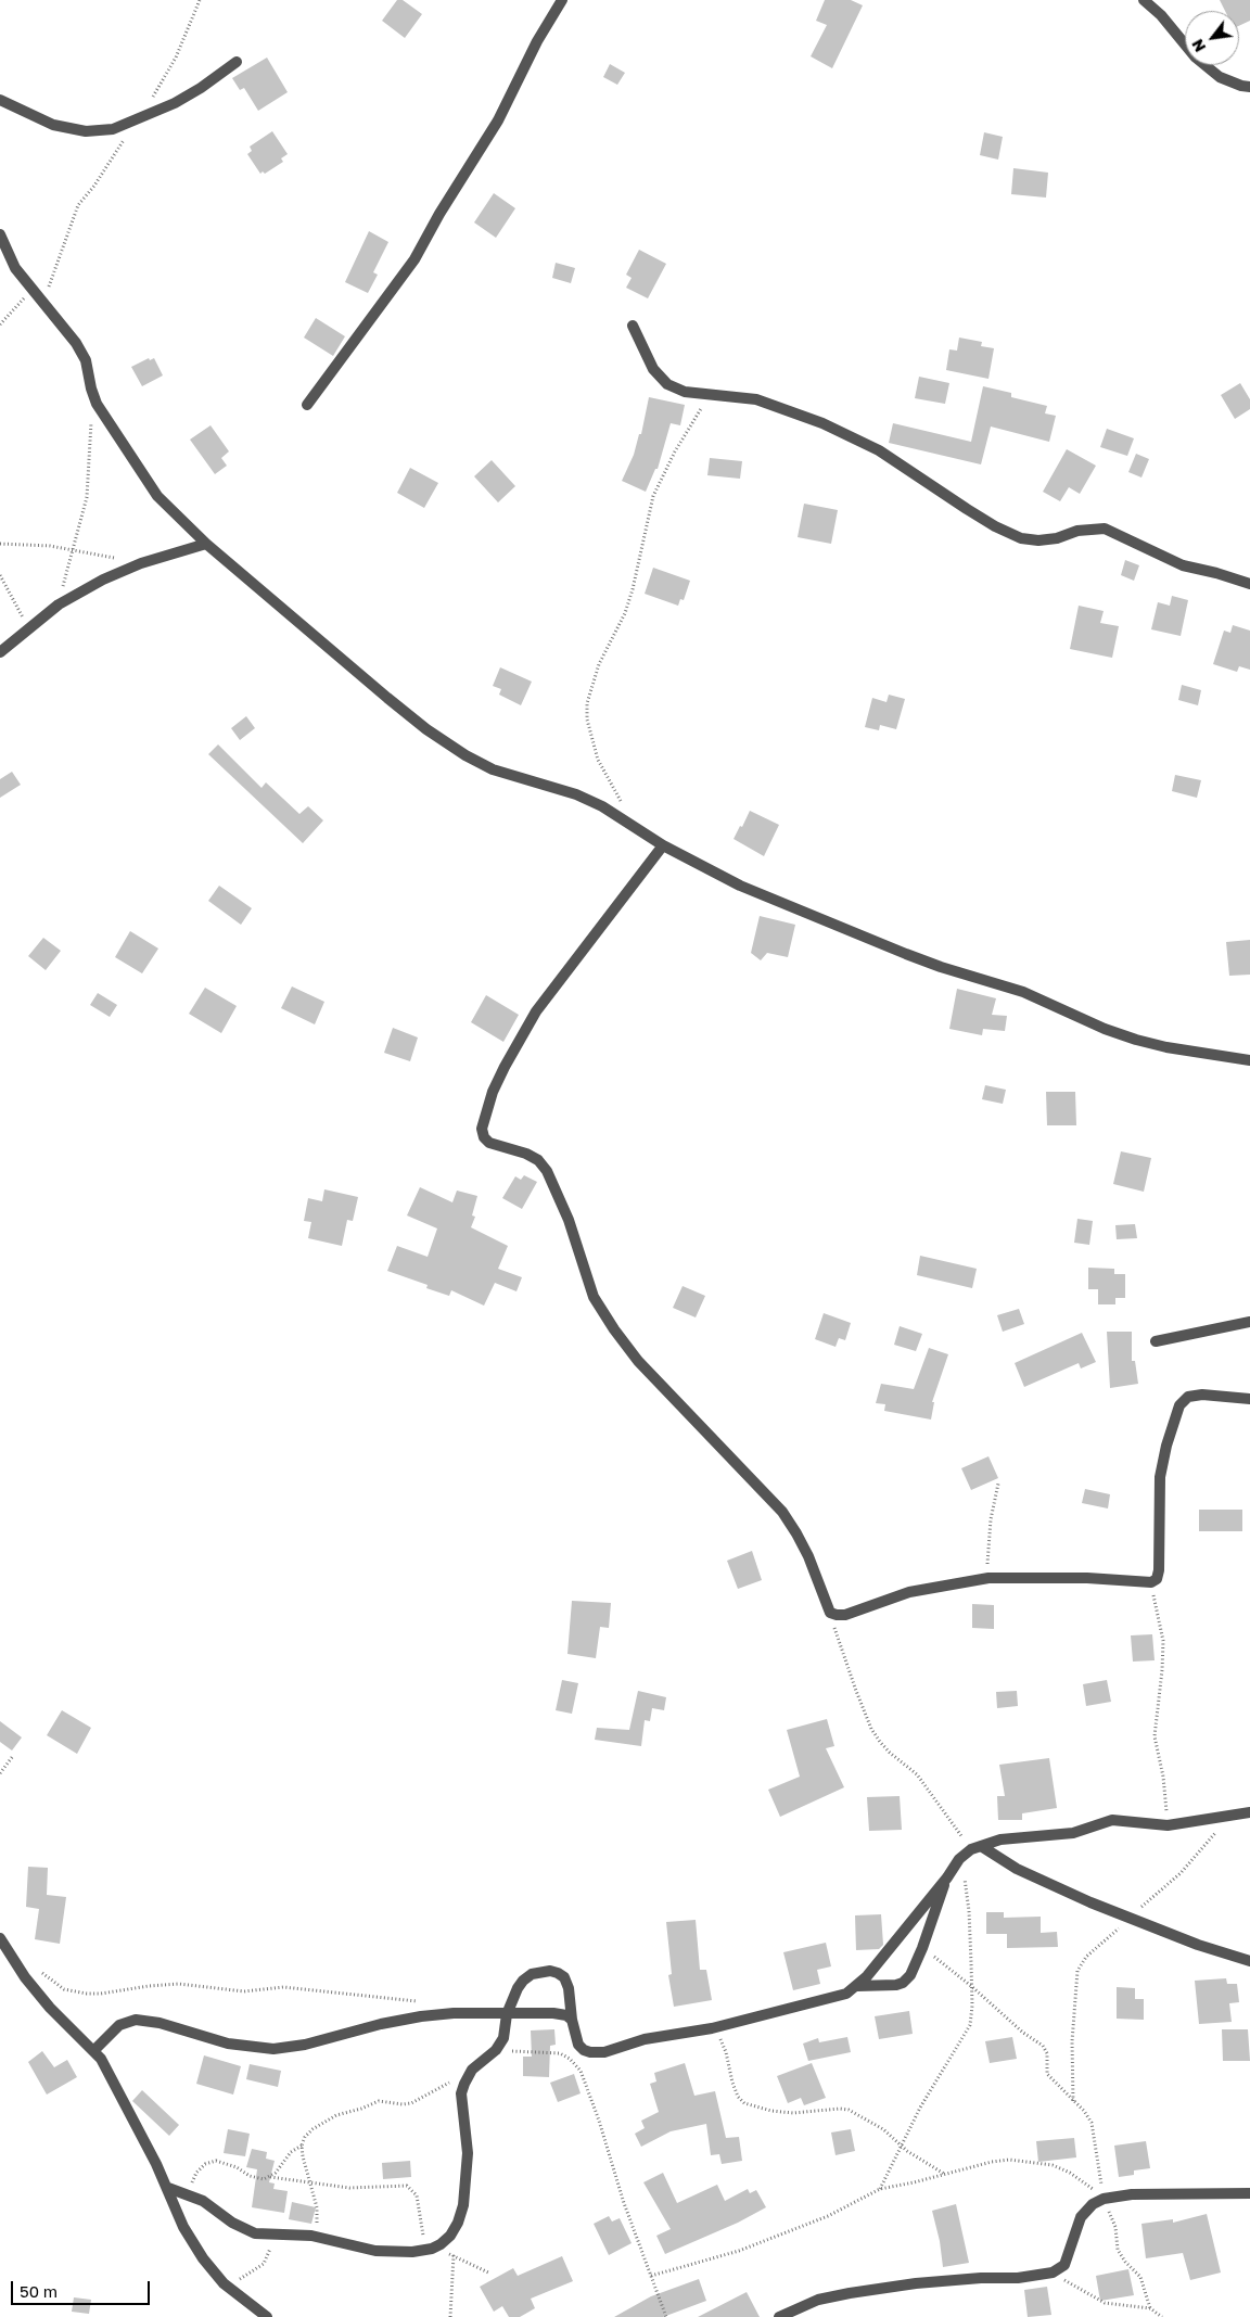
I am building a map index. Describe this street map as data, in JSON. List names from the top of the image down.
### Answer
{
  "scale_bar": "50 m",
  "north": "bottom left"
}
